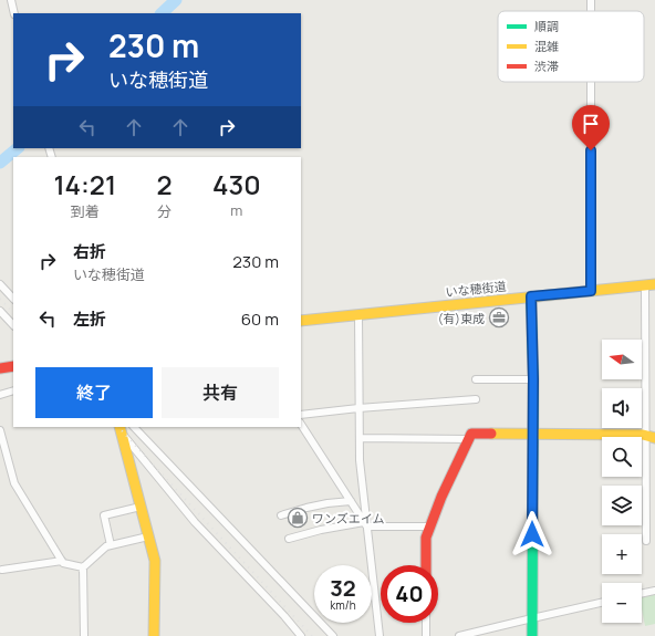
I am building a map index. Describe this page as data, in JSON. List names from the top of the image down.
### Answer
{
  "streets": {
    "street": ["いな穂街道"]
  },
  "places": {
    "office": ["(有)東成"],
    "shop": ["ワンズエイム"]
  },
  "legend": ["順調", "混雑", "渋滞"],
  "north": "left",
  "page": {
    "turn": ["230 m", "いな穂街道"],
    "eta": [
      "14:21",
      "到着",
      "2",
      "分",
      "430",
      "m"
    ],
    "list": [
      {
        "name": "右折",
        "note": "いな穂街道",
        "value": "230 m"
      },
      {
        "name": "左折",
        "value": "60 m"
      }
    ],
    "map_buttons": ["+", "−"],
    "buttons": ["終了", "共有"],
    "speed": "32 km/h",
    "limit": "40"
  }
}
